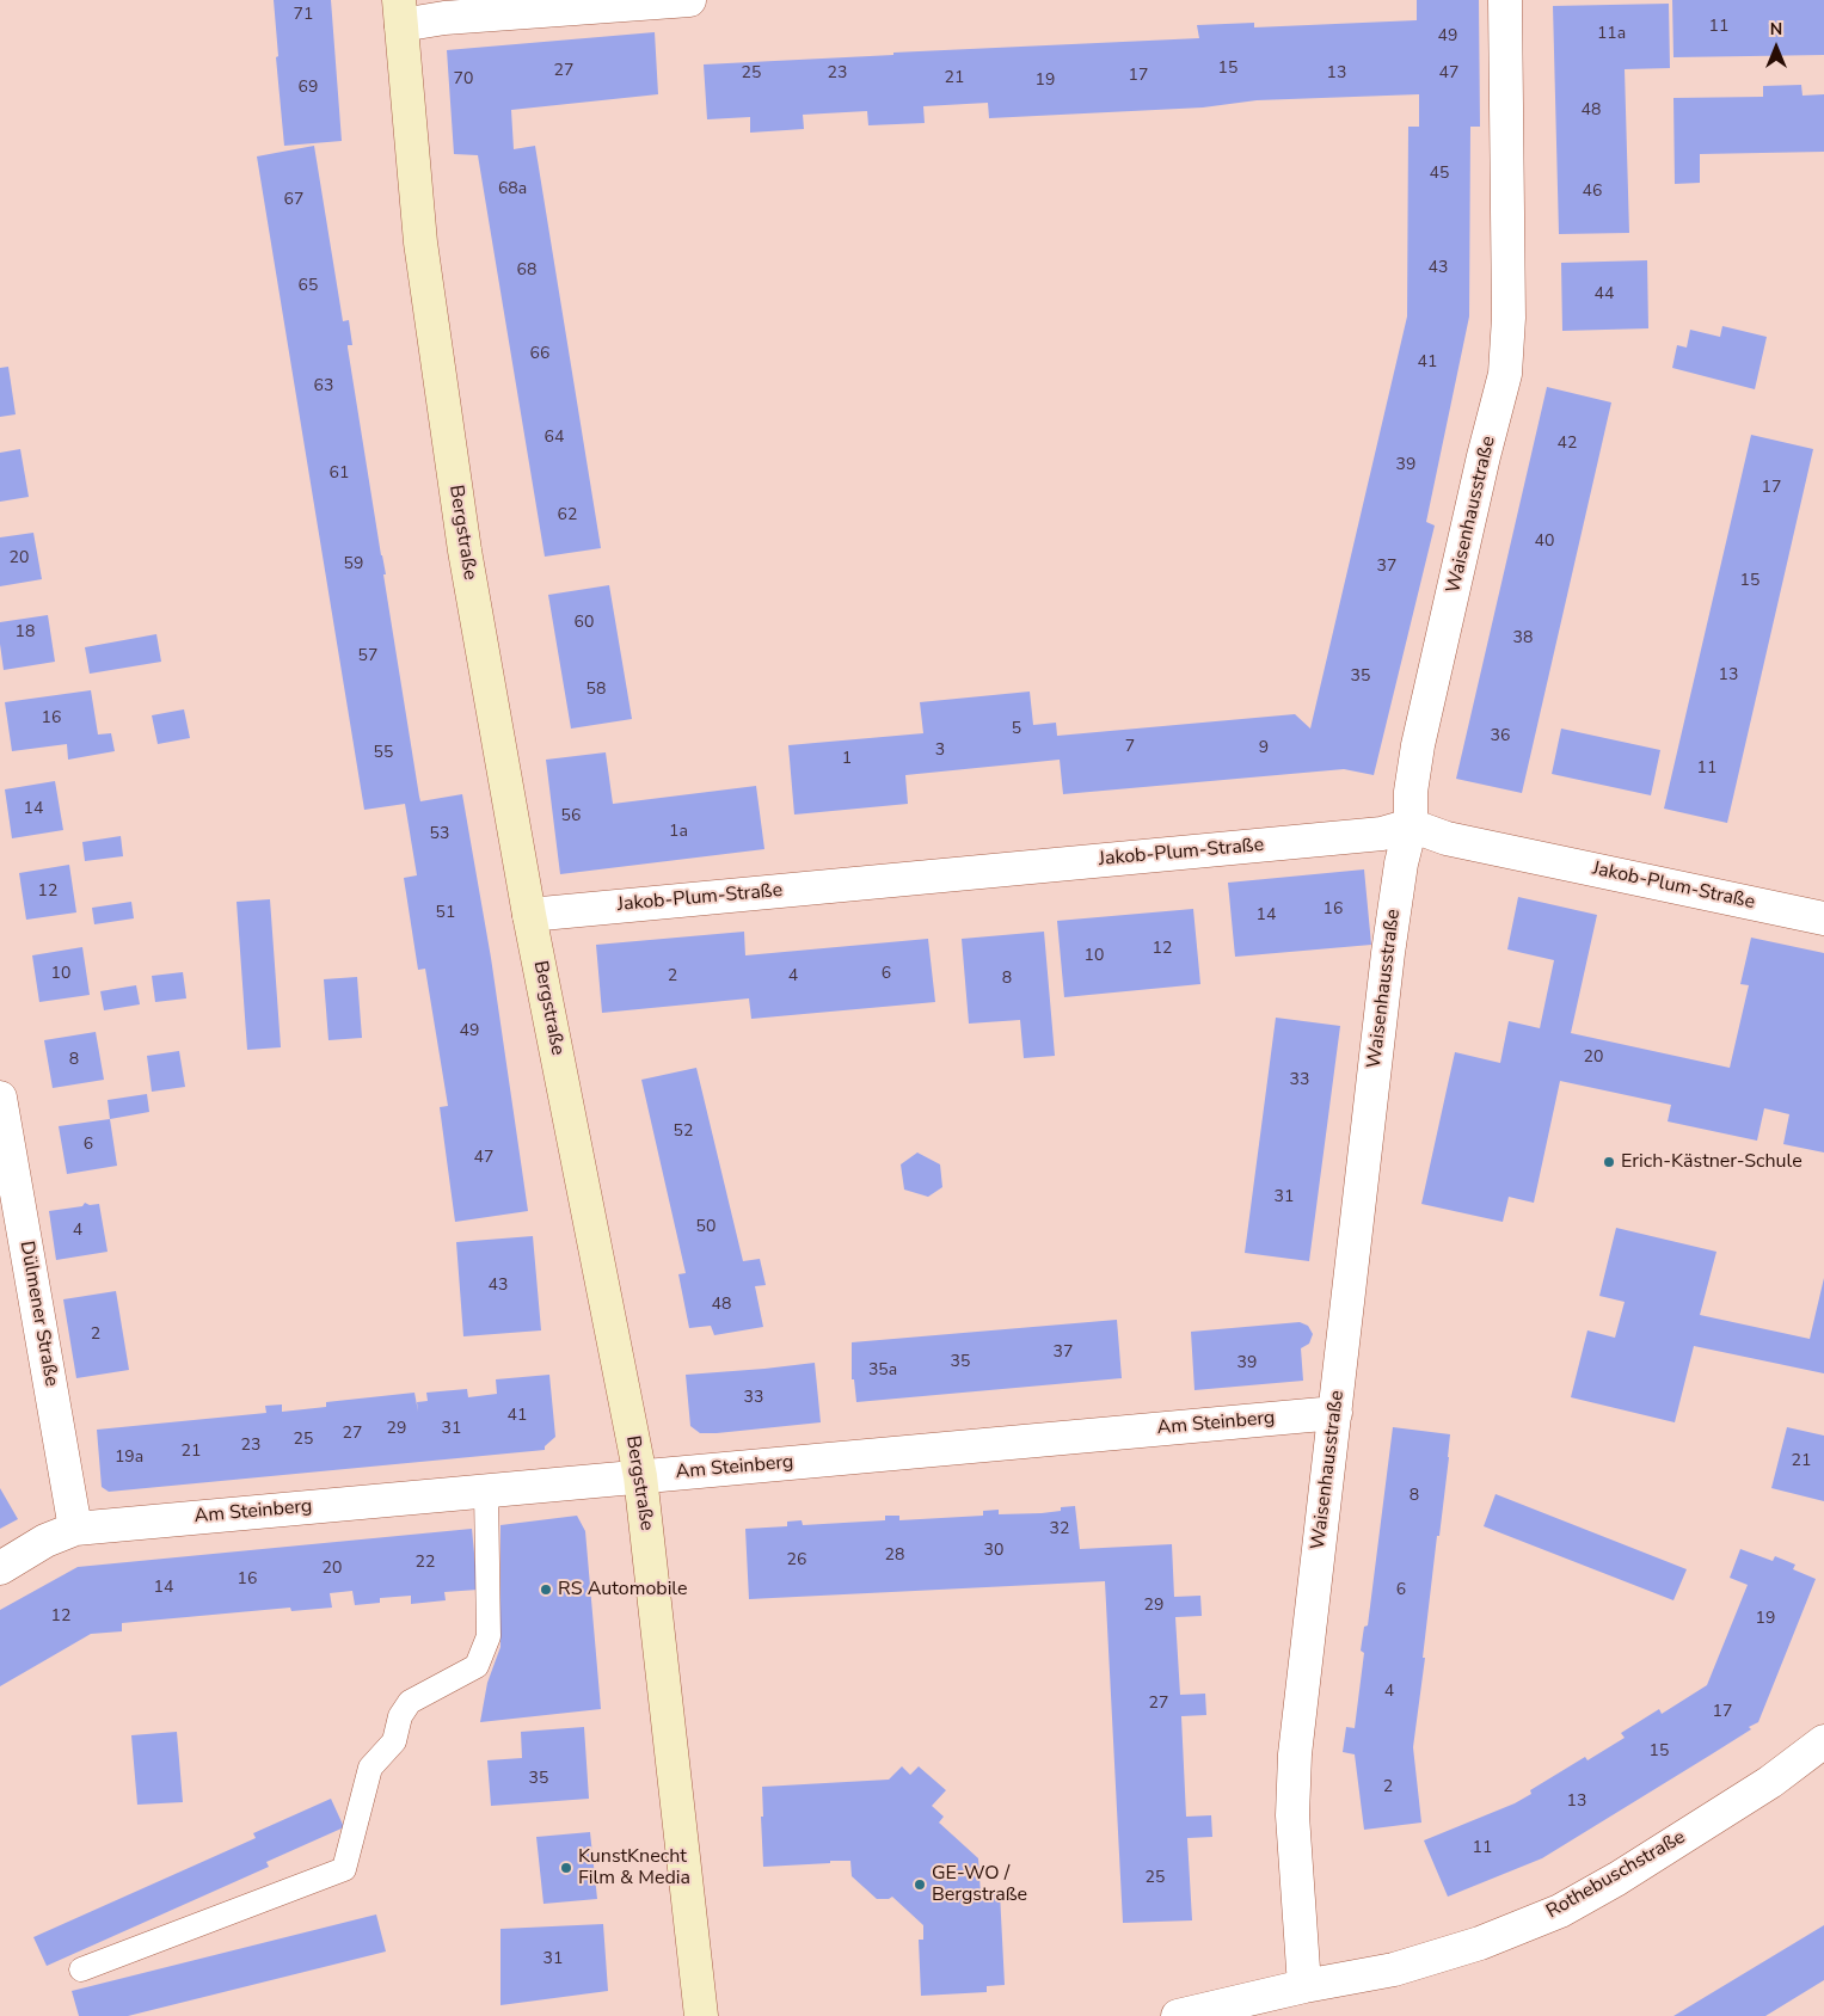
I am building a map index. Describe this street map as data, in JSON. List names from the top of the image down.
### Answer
{
  "streets": {
    "street": [
      "Waisenhausstraße",
      "Bergstraße",
      "Jakob-Plum-Straße",
      "Dülmener Straße",
      "Am Steinberg",
      "Rothebuschstraße"
    ]
  },
  "crossings": [
    ["Waisenhausstraße", "Jakob-Plum-Straße"],
    ["Waisenhausstraße", "Am Steinberg"],
    ["Waisenhausstraße", "Rothebuschstraße"],
    ["Bergstraße", "Jakob-Plum-Straße"],
    ["Bergstraße", "Am Steinberg"],
    ["Dülmener Straße", "Am Steinberg"]
  ],
  "places": [
    "Erich-Kästner-Schule",
    "RS Automobile",
    "KunstKnecht Film & Media",
    "GE-WO / Bergstraße"
  ],
  "house_numbers": [
    "71",
    "11",
    "11a",
    "49",
    "15",
    "27",
    "25",
    "23",
    "13",
    "47",
    "17",
    "21",
    "70",
    "19",
    "69",
    "48",
    "45",
    "68a",
    "46",
    "67",
    "43",
    "68",
    "65",
    "44",
    "66",
    "41",
    "63",
    "64",
    "42",
    "39",
    "61",
    "17",
    "62",
    "40",
    "20",
    "59",
    "37",
    "15",
    "60",
    "18",
    "38",
    "57",
    "13",
    "35",
    "58",
    "16",
    "5",
    "36",
    "7",
    "9",
    "3",
    "55",
    "1",
    "11",
    "14",
    "56",
    "1a",
    "53",
    "12",
    "16",
    "51",
    "14",
    "12",
    "10",
    "10",
    "6",
    "2",
    "4",
    "8",
    "49",
    "20",
    "8",
    "33",
    "52",
    "6",
    "47",
    "31",
    "50",
    "4",
    "43",
    "48",
    "2",
    "37",
    "35",
    "39",
    "35a",
    "33",
    "41",
    "29",
    "31",
    "27",
    "25",
    "23",
    "21",
    "19a",
    "21",
    "8",
    "32",
    "30",
    "28",
    "26",
    "22",
    "20",
    "16",
    "14",
    "6",
    "29",
    "12",
    "19",
    "4",
    "27",
    "17",
    "15",
    "35",
    "2",
    "13",
    "11",
    "25",
    "31"
  ],
  "north": "top"
}
